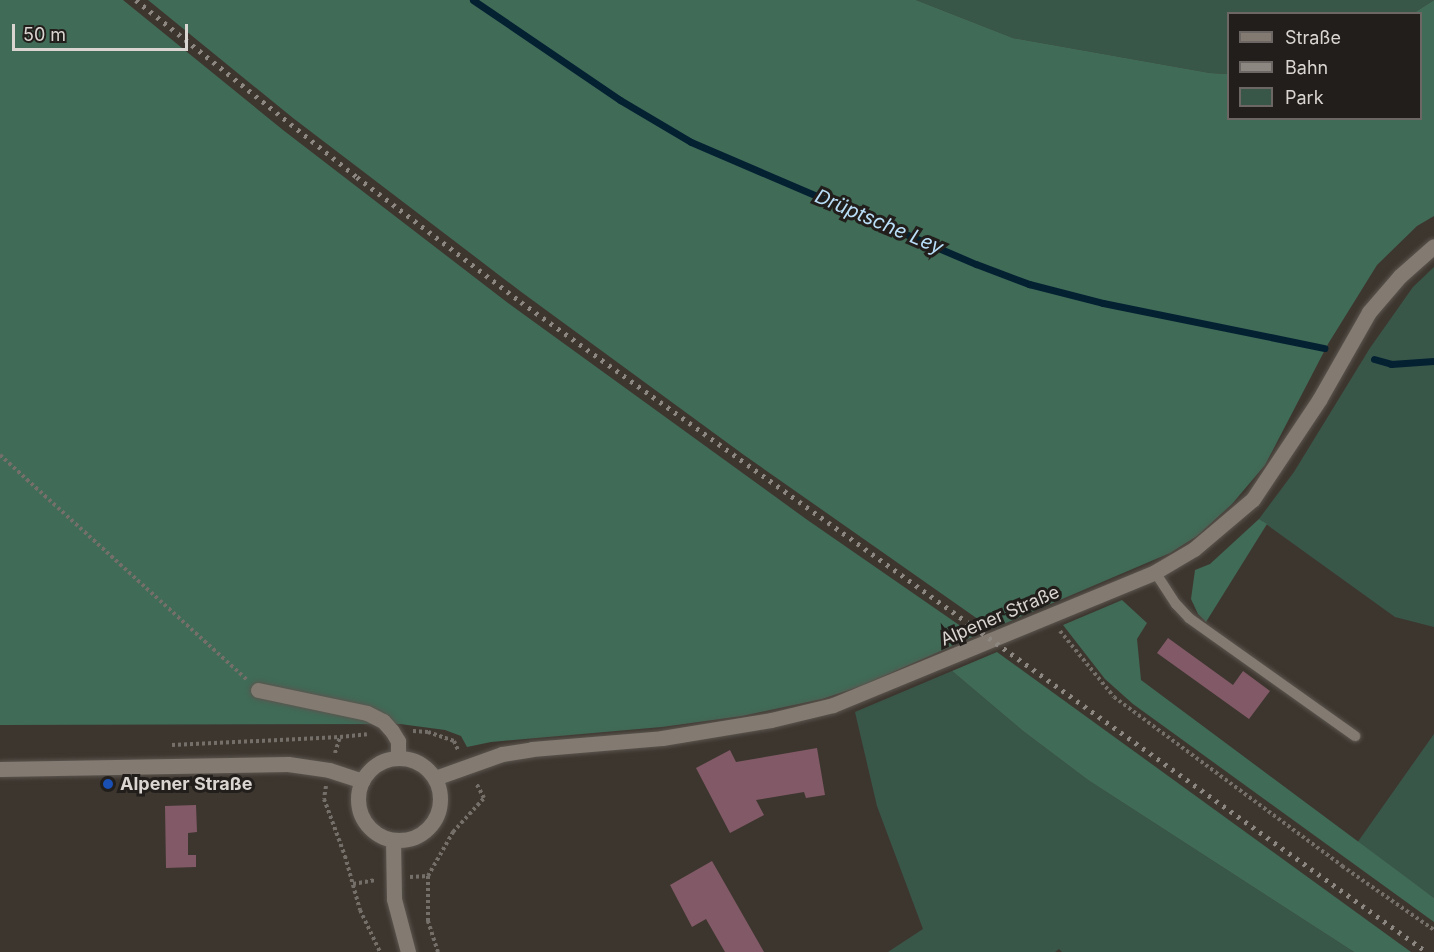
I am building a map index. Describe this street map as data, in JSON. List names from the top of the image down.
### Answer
{
  "streets": {
    "street": ["Alpener Straße"]
  },
  "water": ["Drüptsche Ley"],
  "places": ["Alpener Straße"],
  "legend": ["Straße", "Bahn", "Park"],
  "scale_bar": "50 m"
}
